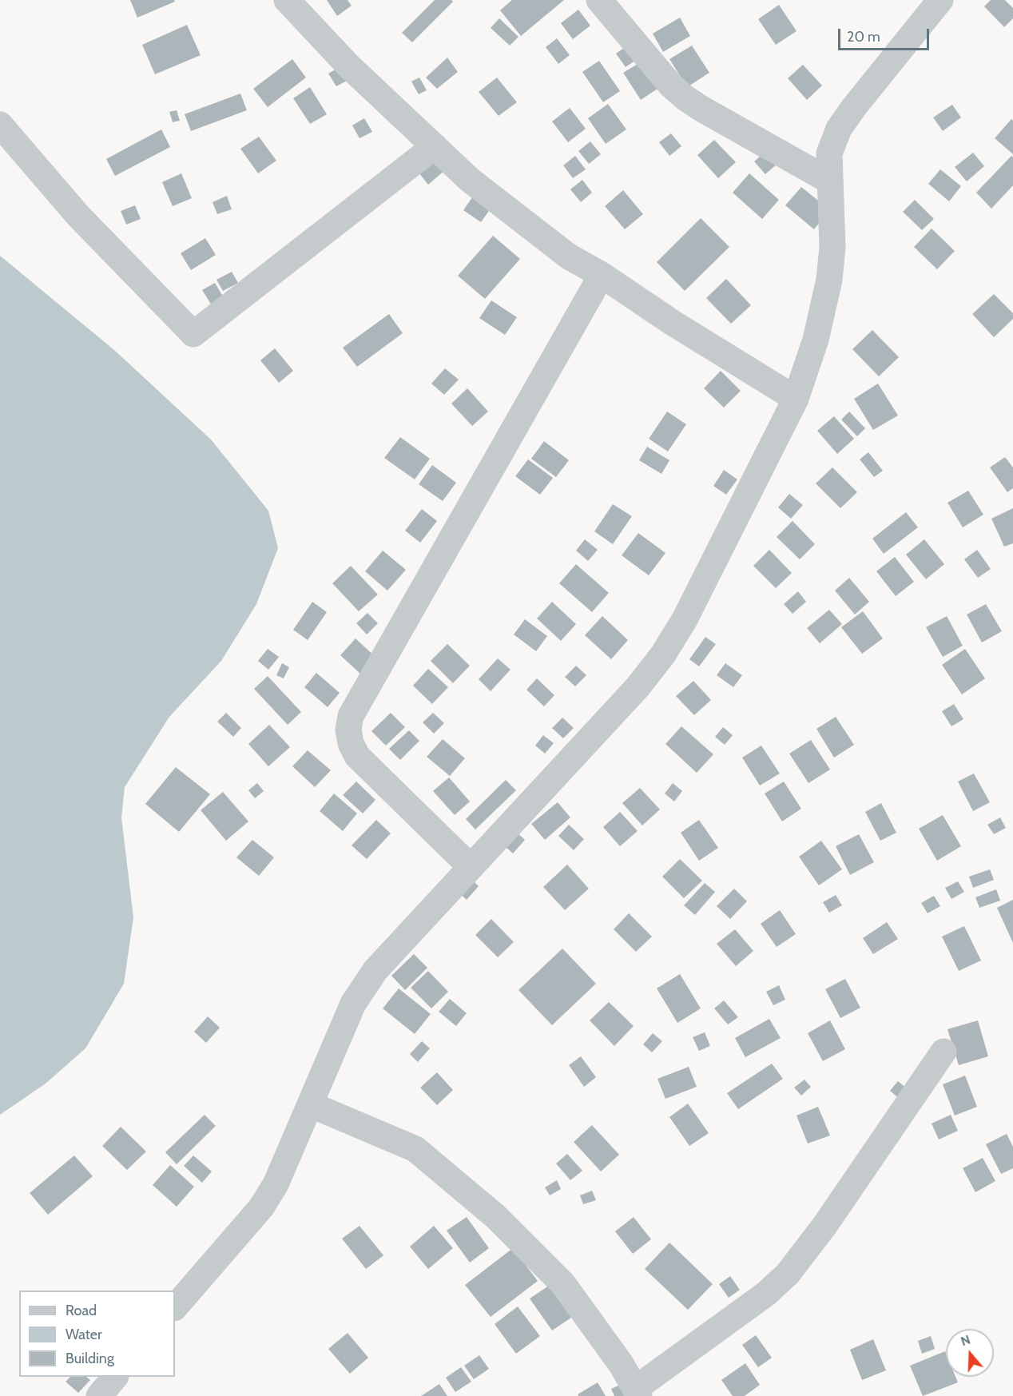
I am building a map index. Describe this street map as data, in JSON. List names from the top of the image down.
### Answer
{
  "legend": ["Road", "Water", "Building"],
  "scale_bar": "20 m",
  "north": "top"
}
